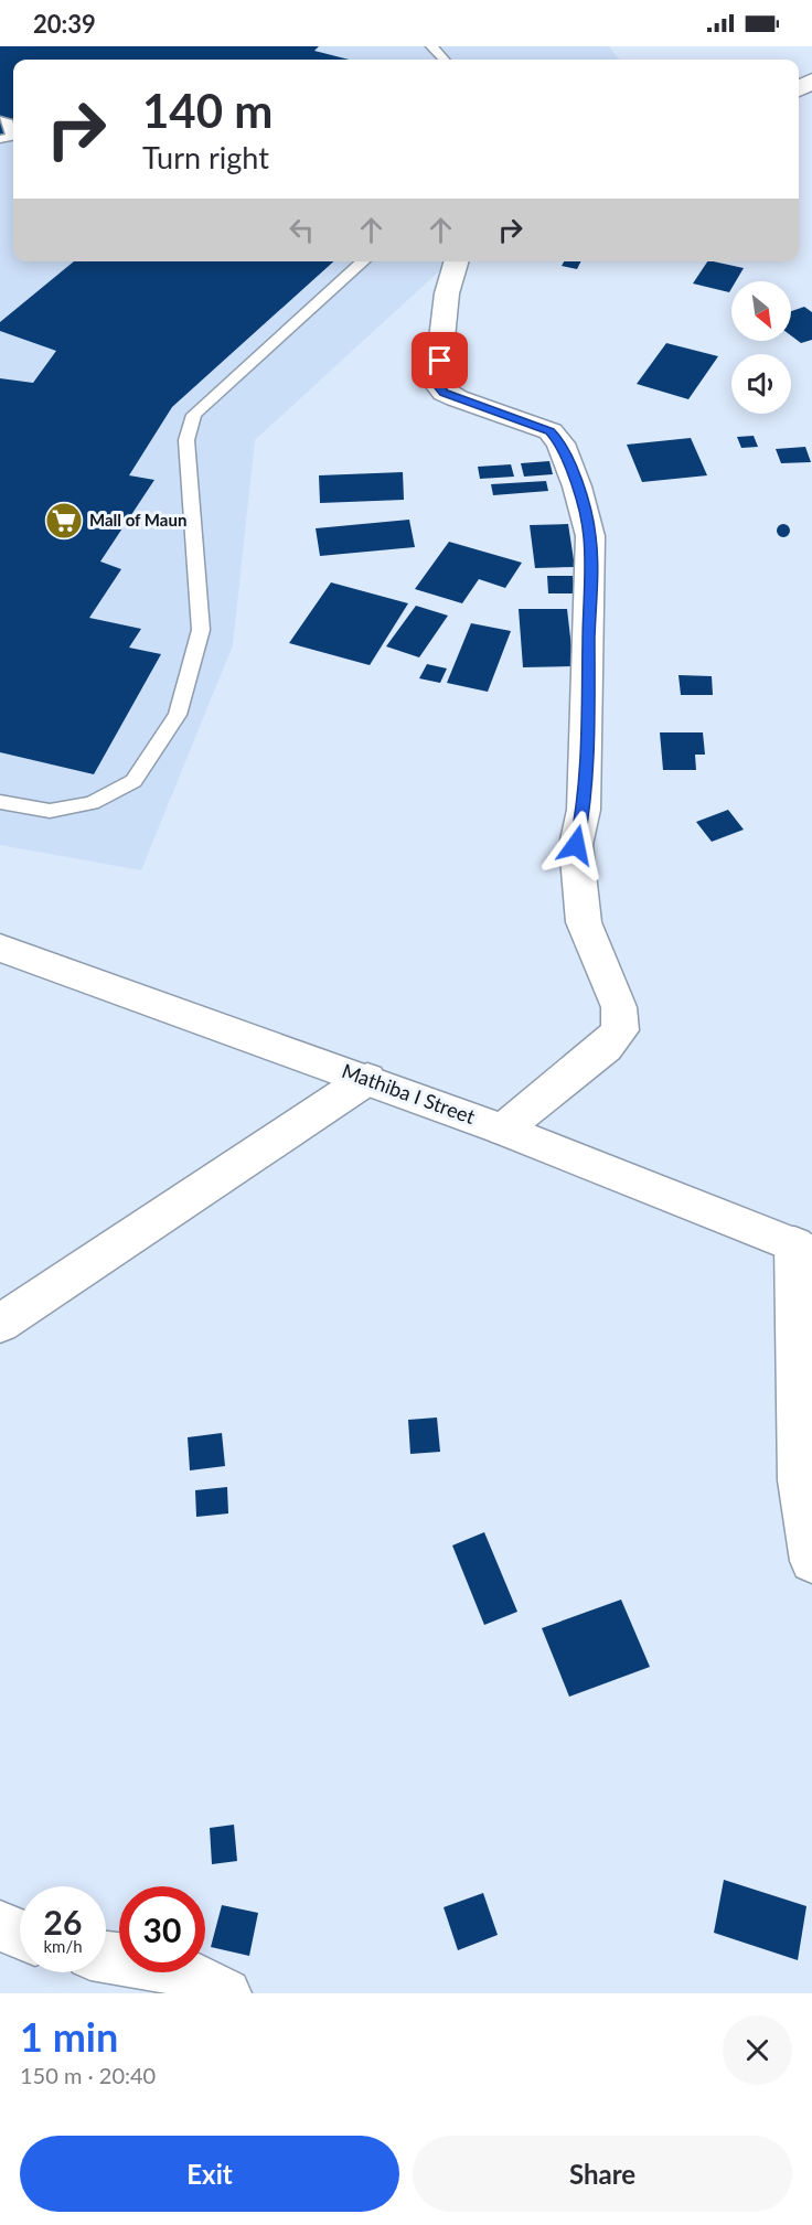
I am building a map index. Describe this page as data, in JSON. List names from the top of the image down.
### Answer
{
  "streets": {
    "street": ["Mathiba I Street"]
  },
  "places": {
    "supermarket": ["Mall of Maun"]
  },
  "north": "bottom right",
  "page": {
    "status": "20:39",
    "turn": ["140 m", "Turn right"],
    "speed": "26 km/h",
    "limit": "30",
    "heading": ["1 min", "150 m · 20:40"],
    "buttons": ["Exit", "Share"]
  }
}
